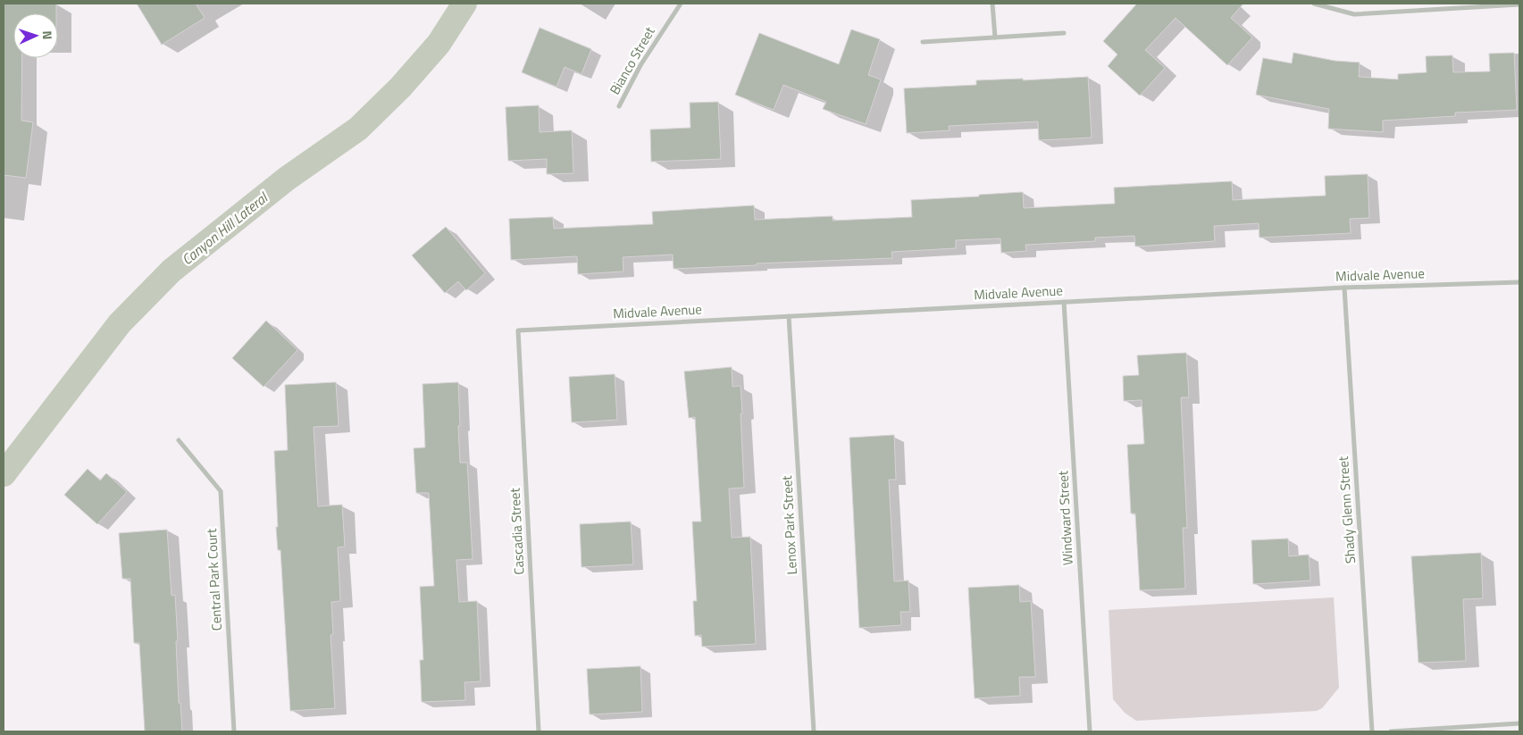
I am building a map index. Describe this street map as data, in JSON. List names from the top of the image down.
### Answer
{
  "streets": {
    "street": [
      "Bianco Street",
      "Midvale Avenue",
      "Shady Glenn Street",
      "Windward Street",
      "Lenox Park Street",
      "Cascadia Street",
      "Central Park Court"
    ]
  },
  "crossings": [
    ["Midvale Avenue", "Shady Glenn Street"],
    ["Midvale Avenue", "Windward Street"],
    ["Midvale Avenue", "Lenox Park Street"],
    ["Midvale Avenue", "Cascadia Street"]
  ],
  "water": ["Canyon Hill Lateral"],
  "north": "right"
}
